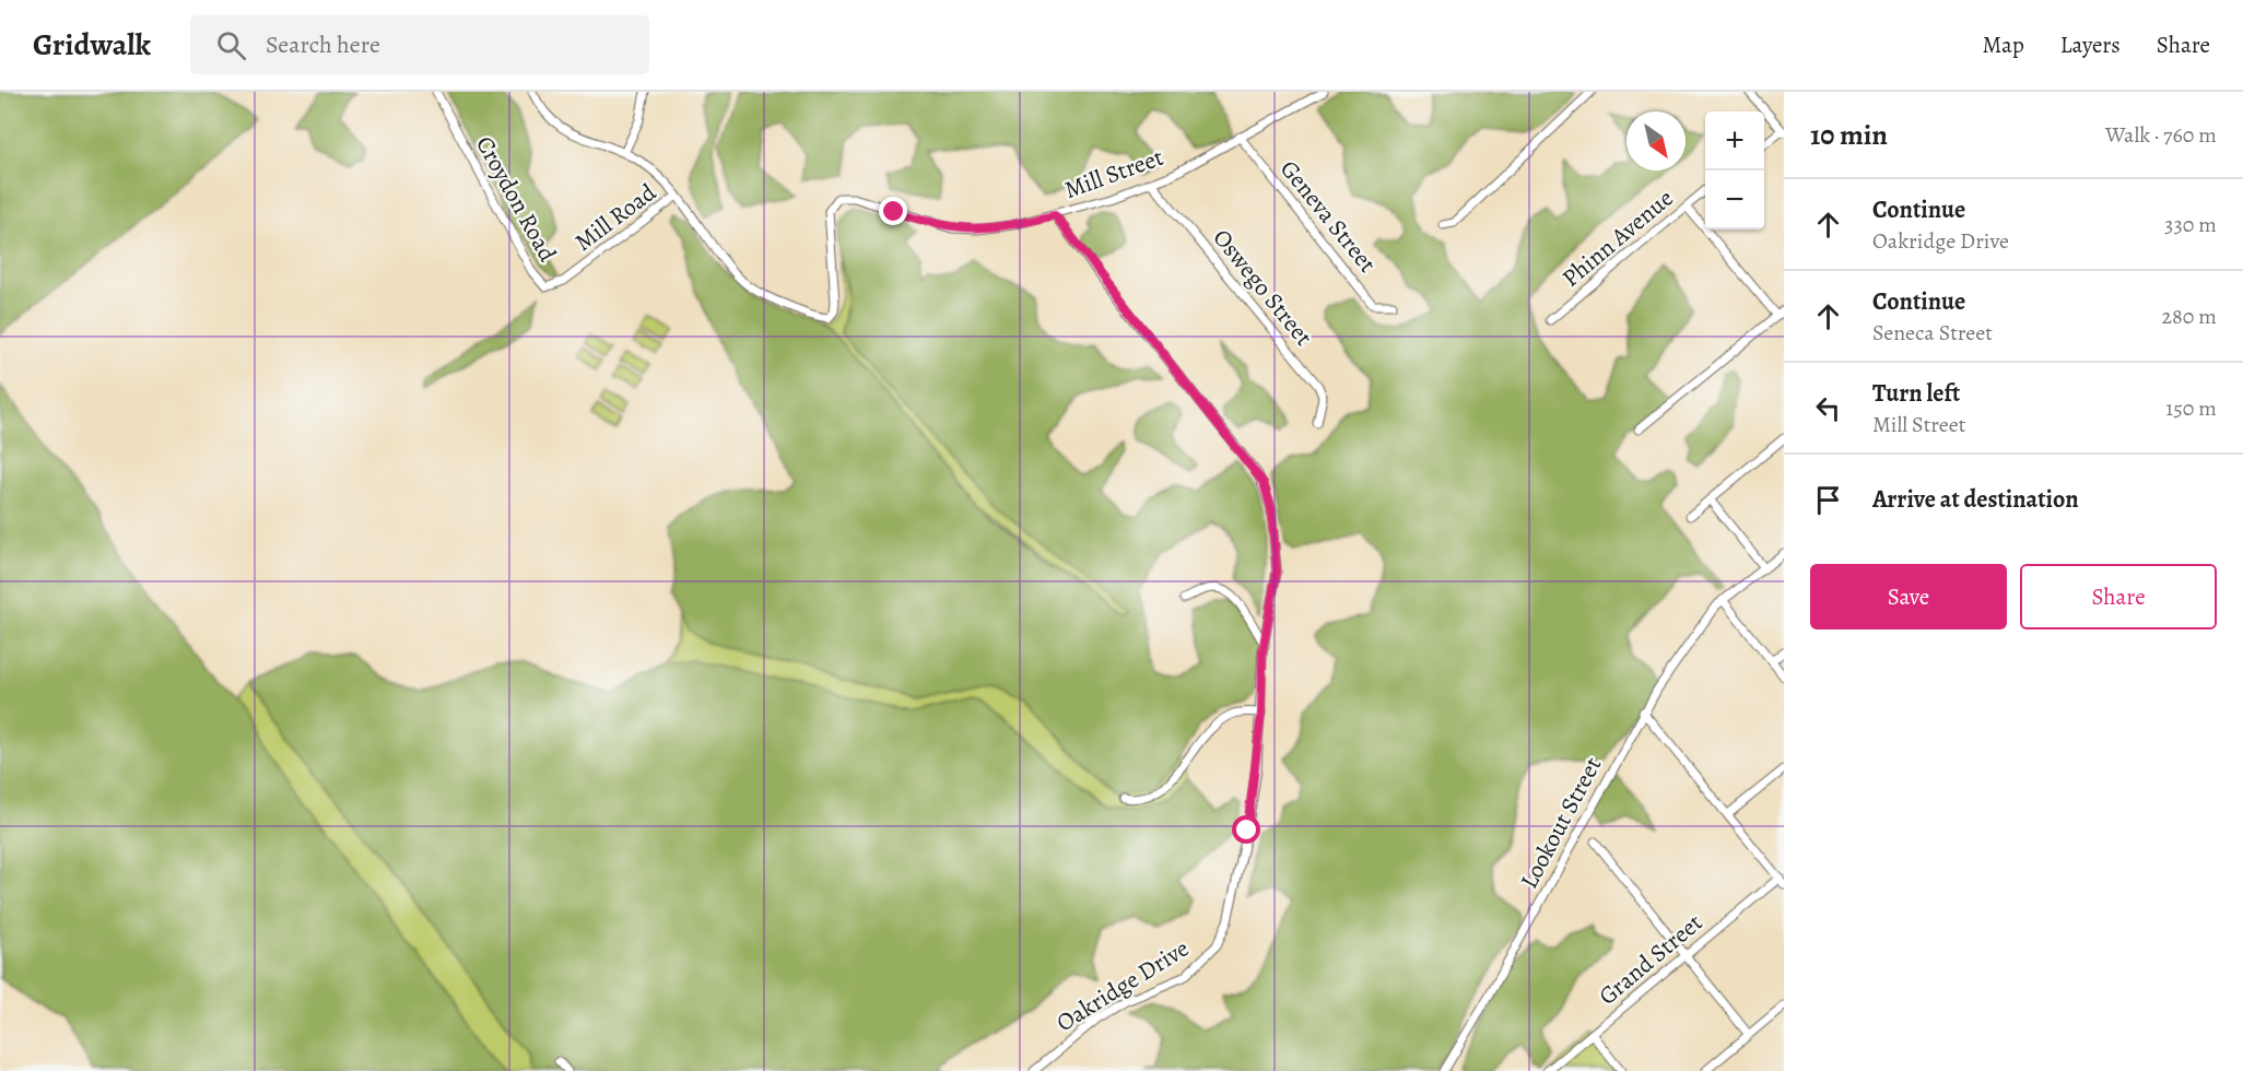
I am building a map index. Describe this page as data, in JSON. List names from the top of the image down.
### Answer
{
  "streets": {
    "street": [
      "Mill Street",
      "Croydon Road",
      "Geneva Street",
      "Mill Road",
      "Phinn Avenue",
      "Oswego Street",
      "Lookout Street",
      "Grand Street",
      "Oakridge Drive"
    ]
  },
  "crossings": [
    ["Mill Street", "Geneva Street"],
    ["Mill Street", "Mill Road"],
    ["Mill Street", "Oswego Street"],
    ["Mill Street", "Oakridge Drive"],
    ["Croydon Road", "Mill Road"]
  ],
  "north": "bottom right",
  "page": {
    "header": "Gridwalk",
    "search": "Search here",
    "nav": ["Map", "Layers", "Share"],
    "heading": ["10 min", "Walk · 760 m"],
    "map_buttons": ["+", "−"],
    "list": [
      ["Continue", "Oakridge Drive", "330 m"],
      ["Continue", "Seneca Street", "280 m"],
      ["Turn left", "Mill Street", "150 m"],
      "Arrive at destination"
    ],
    "buttons": ["Save", "Share"]
  }
}
